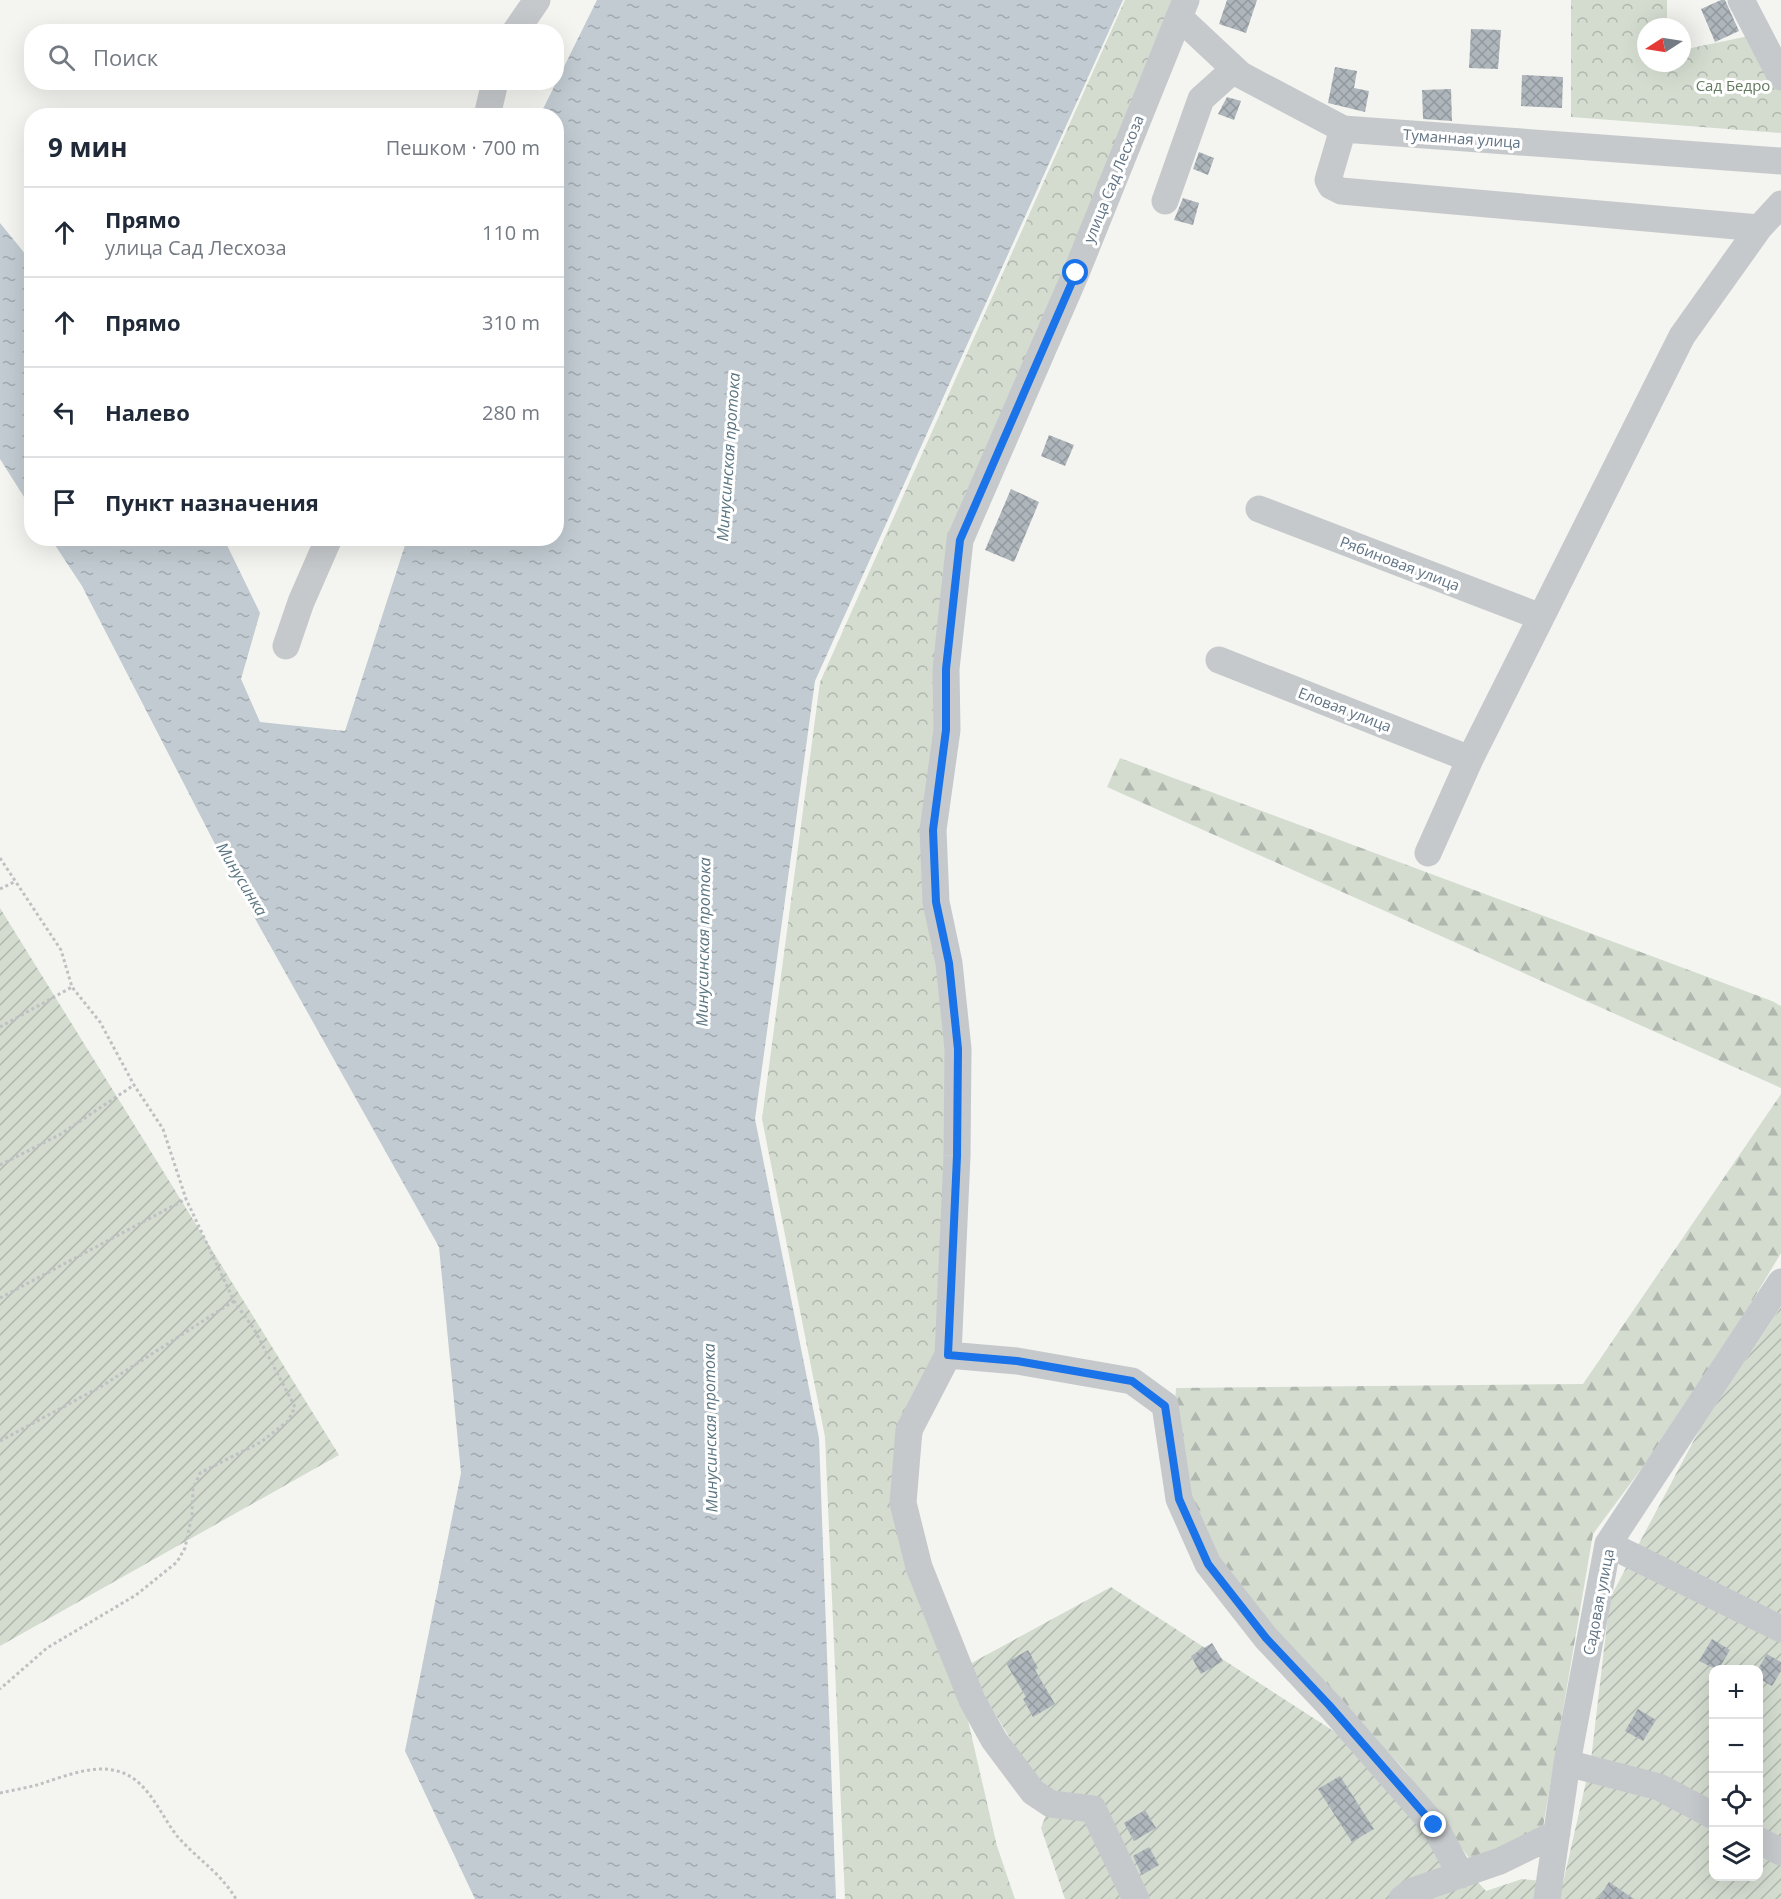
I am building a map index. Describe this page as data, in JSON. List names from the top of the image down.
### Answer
{
  "streets": {
    "street": [
      "Туманная улица",
      "улица Сад Лесхоза",
      "Рябиновая улица",
      "Еловая улица",
      "Садовая улица"
    ]
  },
  "crossings": [
    ["Туманная улица", "улица Сад Лесхоза"]
  ],
  "water": ["Минусинская протока", "Минусинка"],
  "parks": ["Сад Бедро"],
  "north": "left",
  "page": {
    "search": "Поиск",
    "heading": ["9 мин", "Пешком · 700 m"],
    "list": [
      ["Прямо", "улица Сад Лесхоза", "110 m"],
      ["Прямо", "310 m"],
      ["Налево", "280 m"],
      "Пункт назначения"
    ],
    "map_buttons": ["+", "−"]
  }
}
